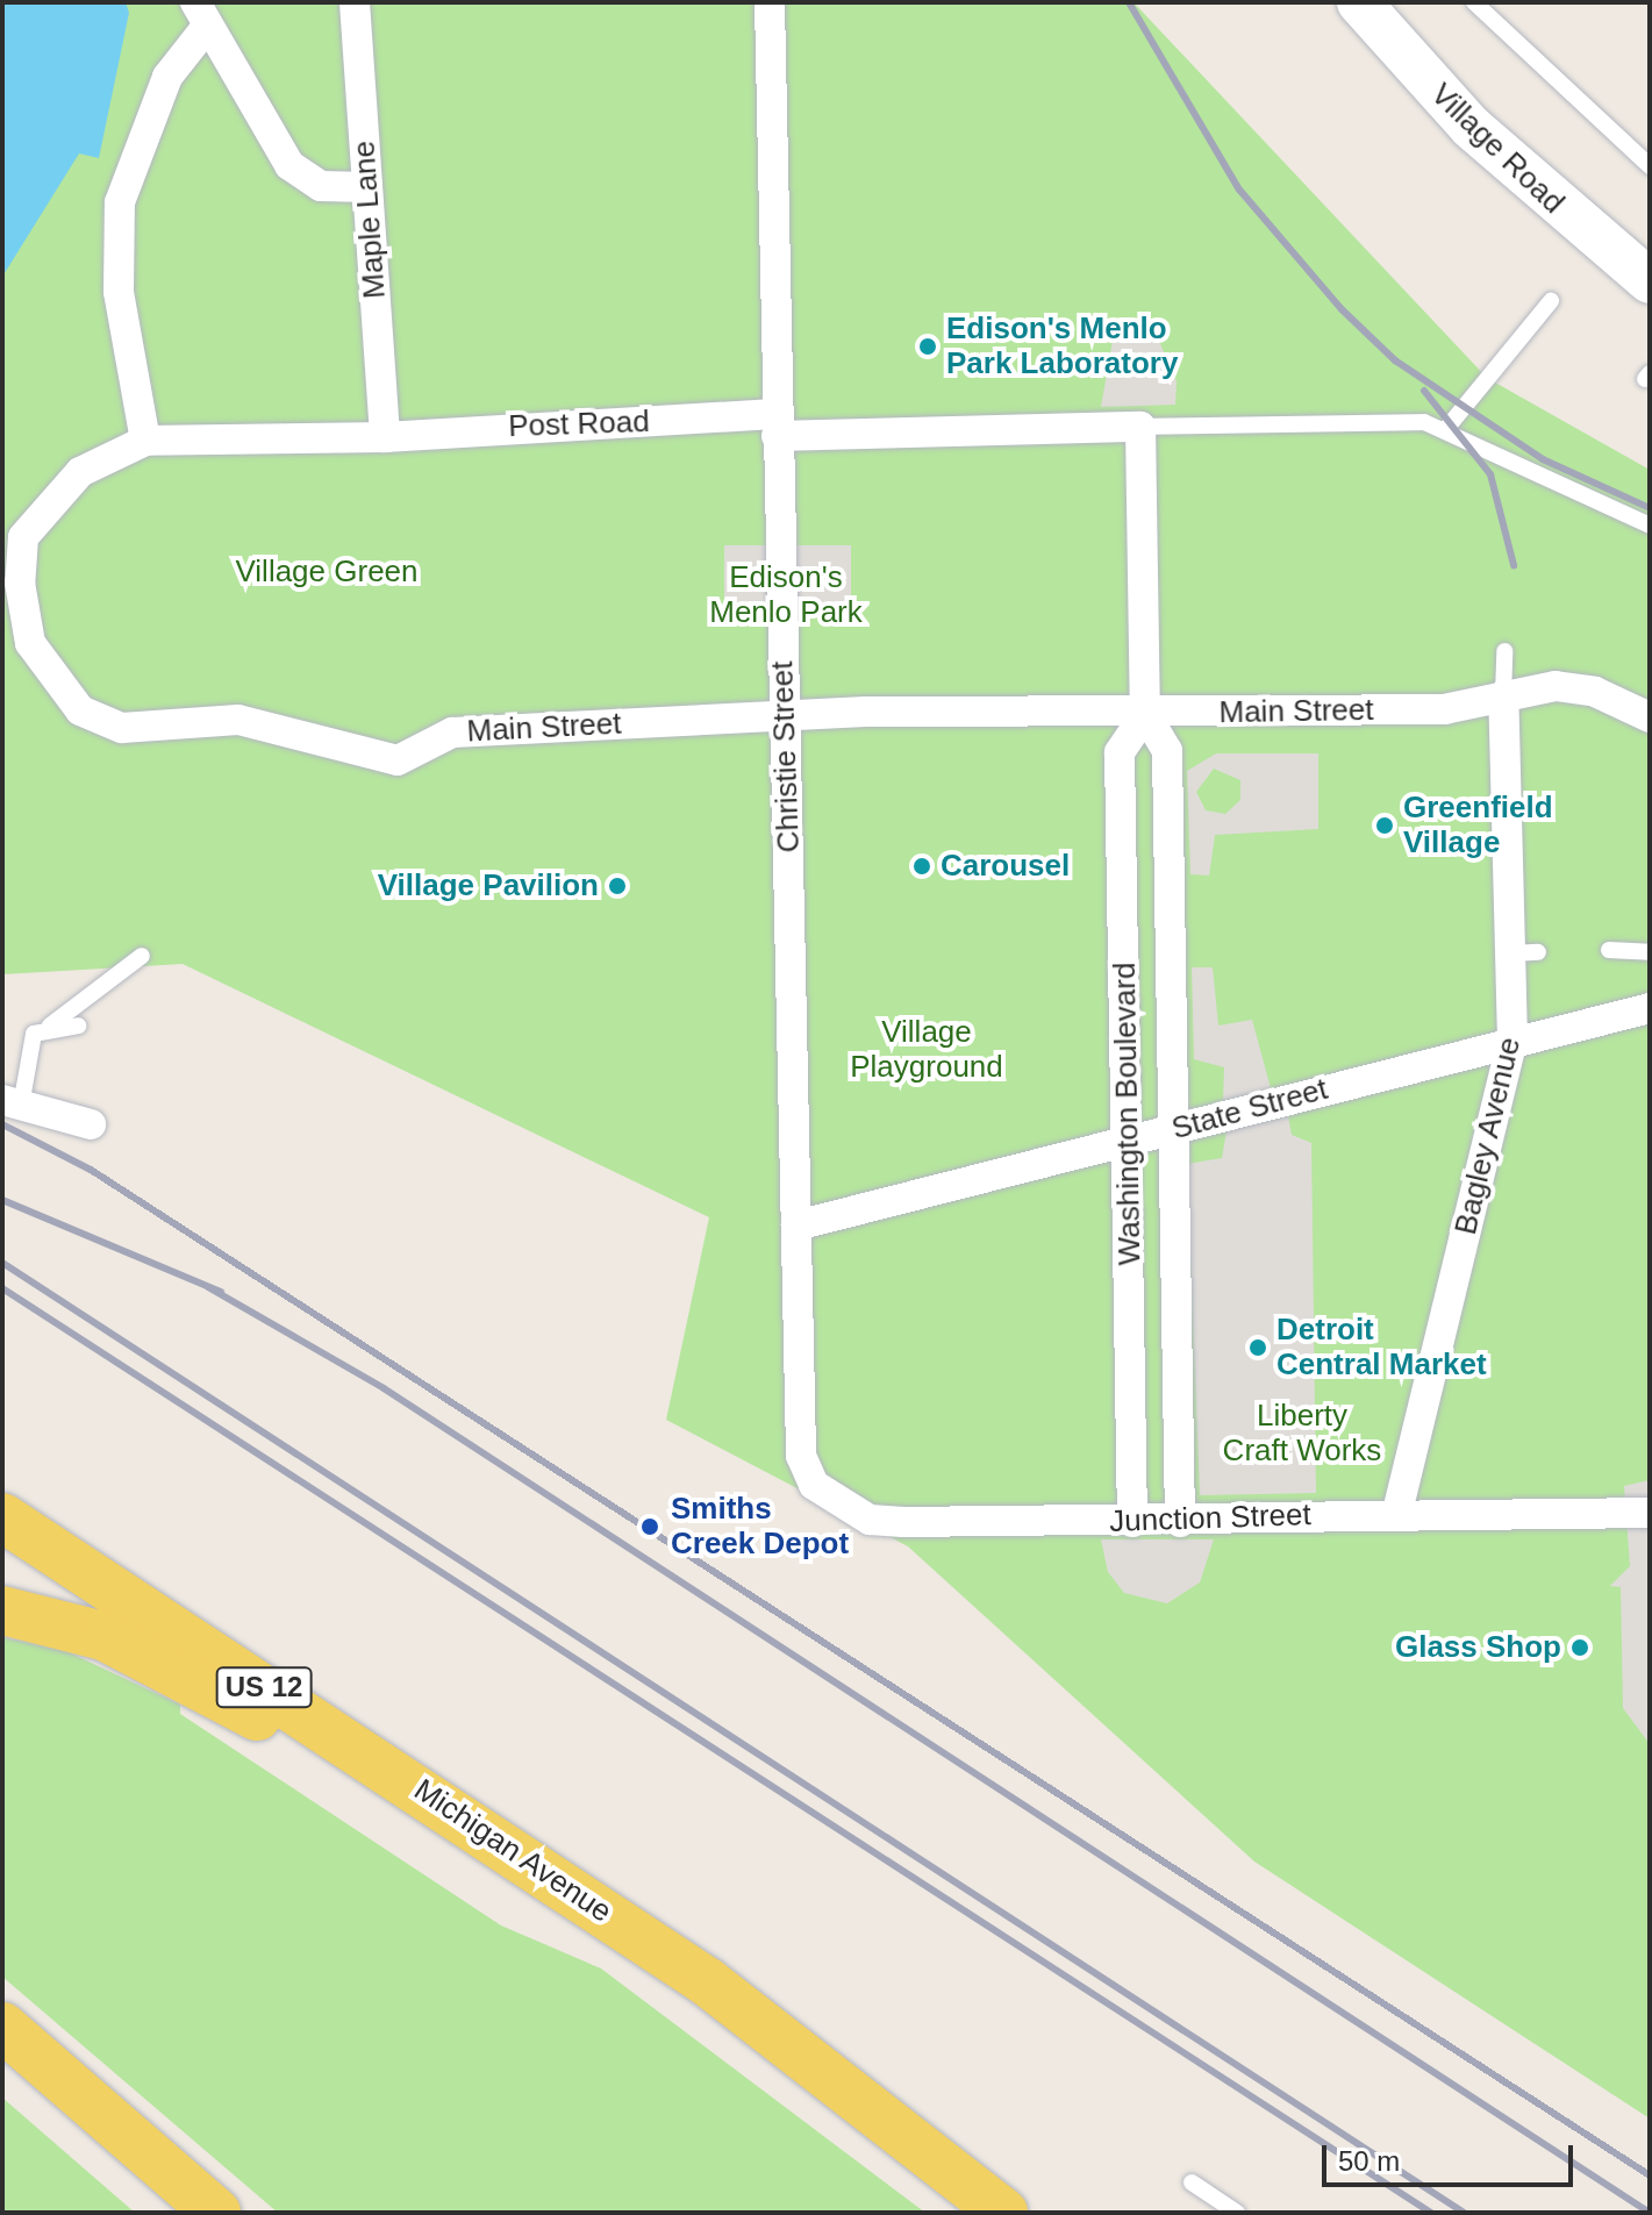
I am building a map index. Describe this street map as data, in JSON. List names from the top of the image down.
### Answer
{
  "streets": {
    "main road": ["US 12", "Michigan Avenue"],
    "street": [
      "Village Road",
      "Maple Lane",
      "Post Road",
      "Main Street",
      "Christie Street",
      "State Street",
      "Washington Boulevard",
      "Bagley Avenue",
      "Junction Street"
    ]
  },
  "crossings": [
    ["Maple Lane", "Post Road"],
    ["Maple Lane", "Main Street"],
    ["Post Road", "Main Street"],
    ["Post Road", "Christie Street"],
    ["Post Road", "Washington Boulevard"],
    ["Main Street", "Christie Street"],
    ["Main Street", "Washington Boulevard"],
    ["Main Street", "Bagley Avenue"],
    ["Christie Street", "State Street"],
    ["Christie Street", "Junction Street"],
    ["State Street", "Washington Boulevard"],
    ["State Street", "Bagley Avenue"],
    ["Washington Boulevard", "Junction Street"],
    ["Bagley Avenue", "Junction Street"]
  ],
  "parks": [
    "Village Green",
    "Edison's Menlo Park",
    "Village Playground",
    "Liberty Craft Works"
  ],
  "places": [
    "Edison's Menlo Park Laboratory",
    "Greenfield Village",
    "Carousel",
    "Village Pavilion",
    "Detroit Central Market",
    "Smiths Creek Depot",
    "Glass Shop"
  ],
  "scale_bar": "50 m"
}
